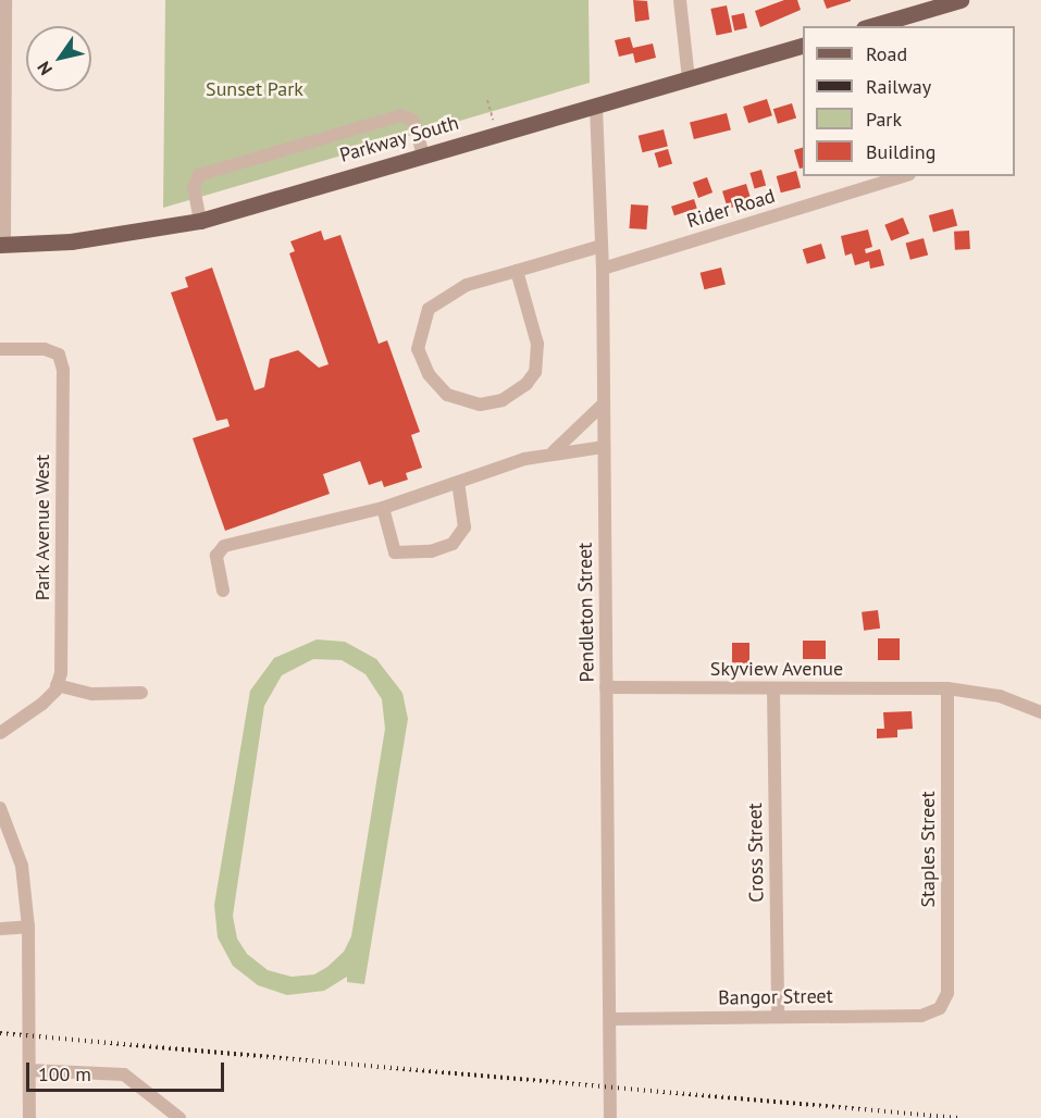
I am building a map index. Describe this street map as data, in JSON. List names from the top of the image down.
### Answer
{
  "streets": {
    "main road": ["Parkway South"],
    "street": [
      "Rider Road",
      "Park Avenue West",
      "Pendleton Street",
      "Skyview Avenue",
      "Staples Street",
      "Cross Street",
      "Bangor Street"
    ]
  },
  "crossings": [
    ["Parkway South", "Pendleton Street"],
    ["Rider Road", "Pendleton Street"],
    ["Pendleton Street", "Skyview Avenue"],
    ["Pendleton Street", "Bangor Street"],
    ["Skyview Avenue", "Staples Street"],
    ["Skyview Avenue", "Cross Street"],
    ["Staples Street", "Bangor Street"],
    ["Cross Street", "Bangor Street"]
  ],
  "parks": ["Sunset Park"],
  "legend": [
    "Road",
    "Railway",
    "Park",
    "Building"
  ],
  "scale_bar": "100 m",
  "north": "bottom left"
}
